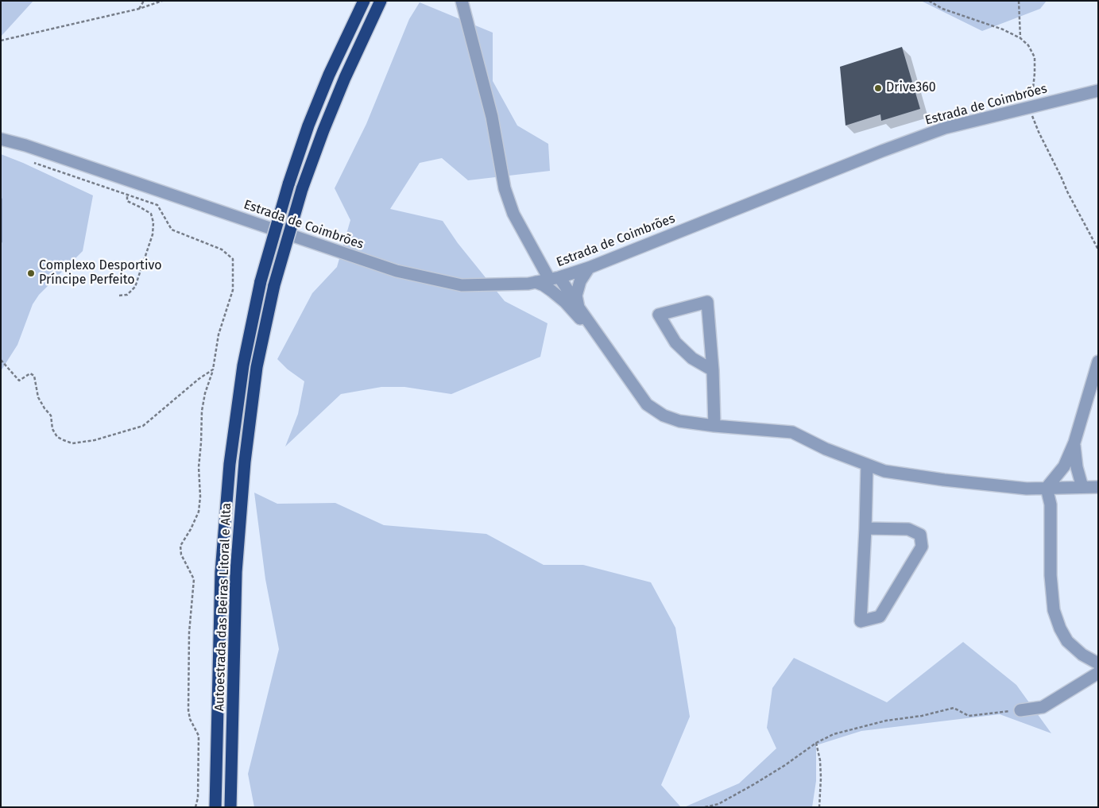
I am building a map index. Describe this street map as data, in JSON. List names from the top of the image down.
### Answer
{
  "streets": {
    "highway": ["Autoestrada das Beiras Litoral e Alta"],
    "street": ["Estrada de Coimbrões"]
  },
  "places": ["Drive360", "Complexo Desportivo Príncipe Perfeito"]
}
